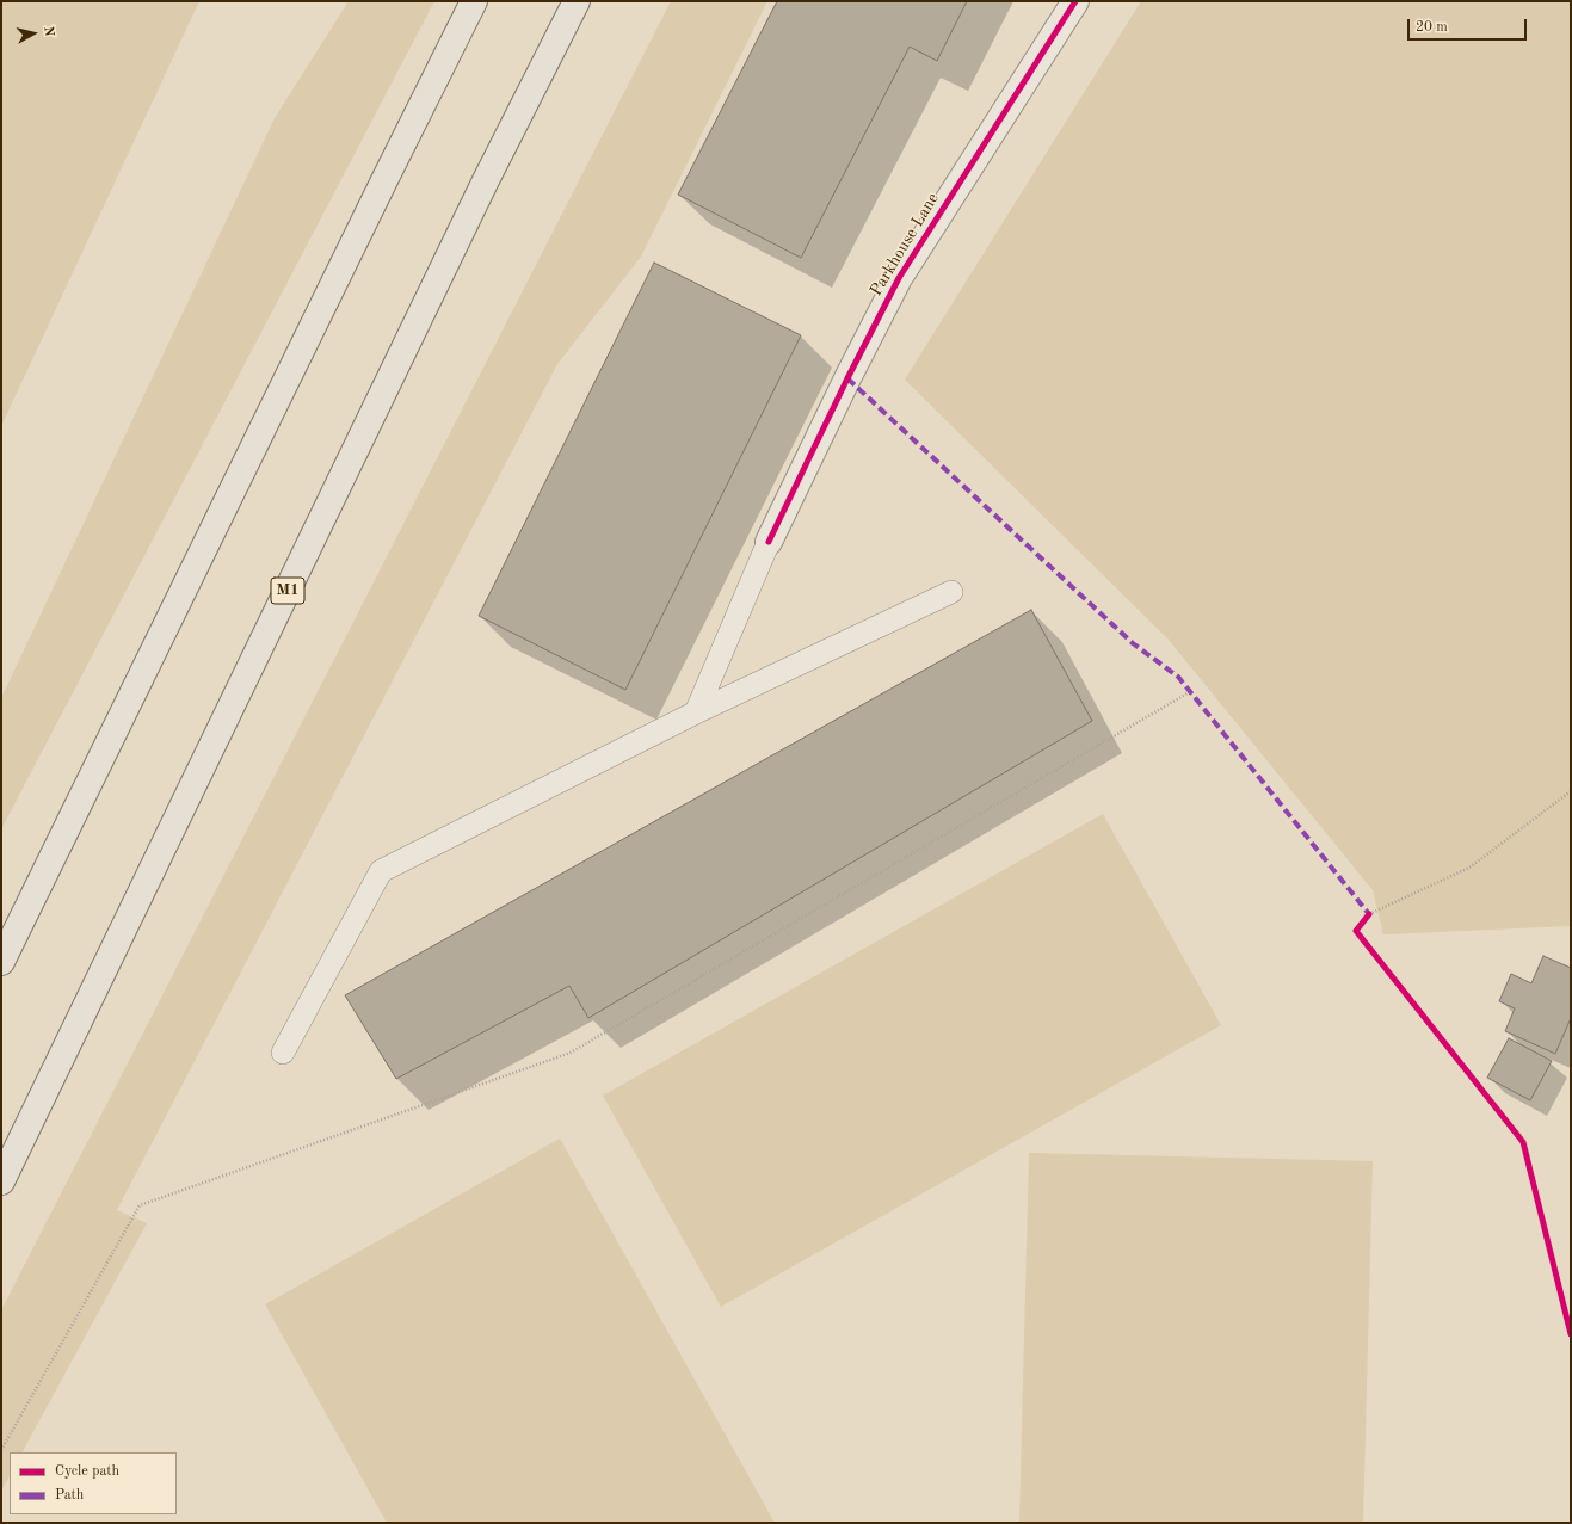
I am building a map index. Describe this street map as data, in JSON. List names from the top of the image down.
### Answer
{
  "streets": {
    "highway": ["M1"],
    "street": ["Parkhouse Lane"]
  },
  "legend": ["Cycle path", "Path"],
  "scale_bar": "20 m",
  "north": "right"
}
